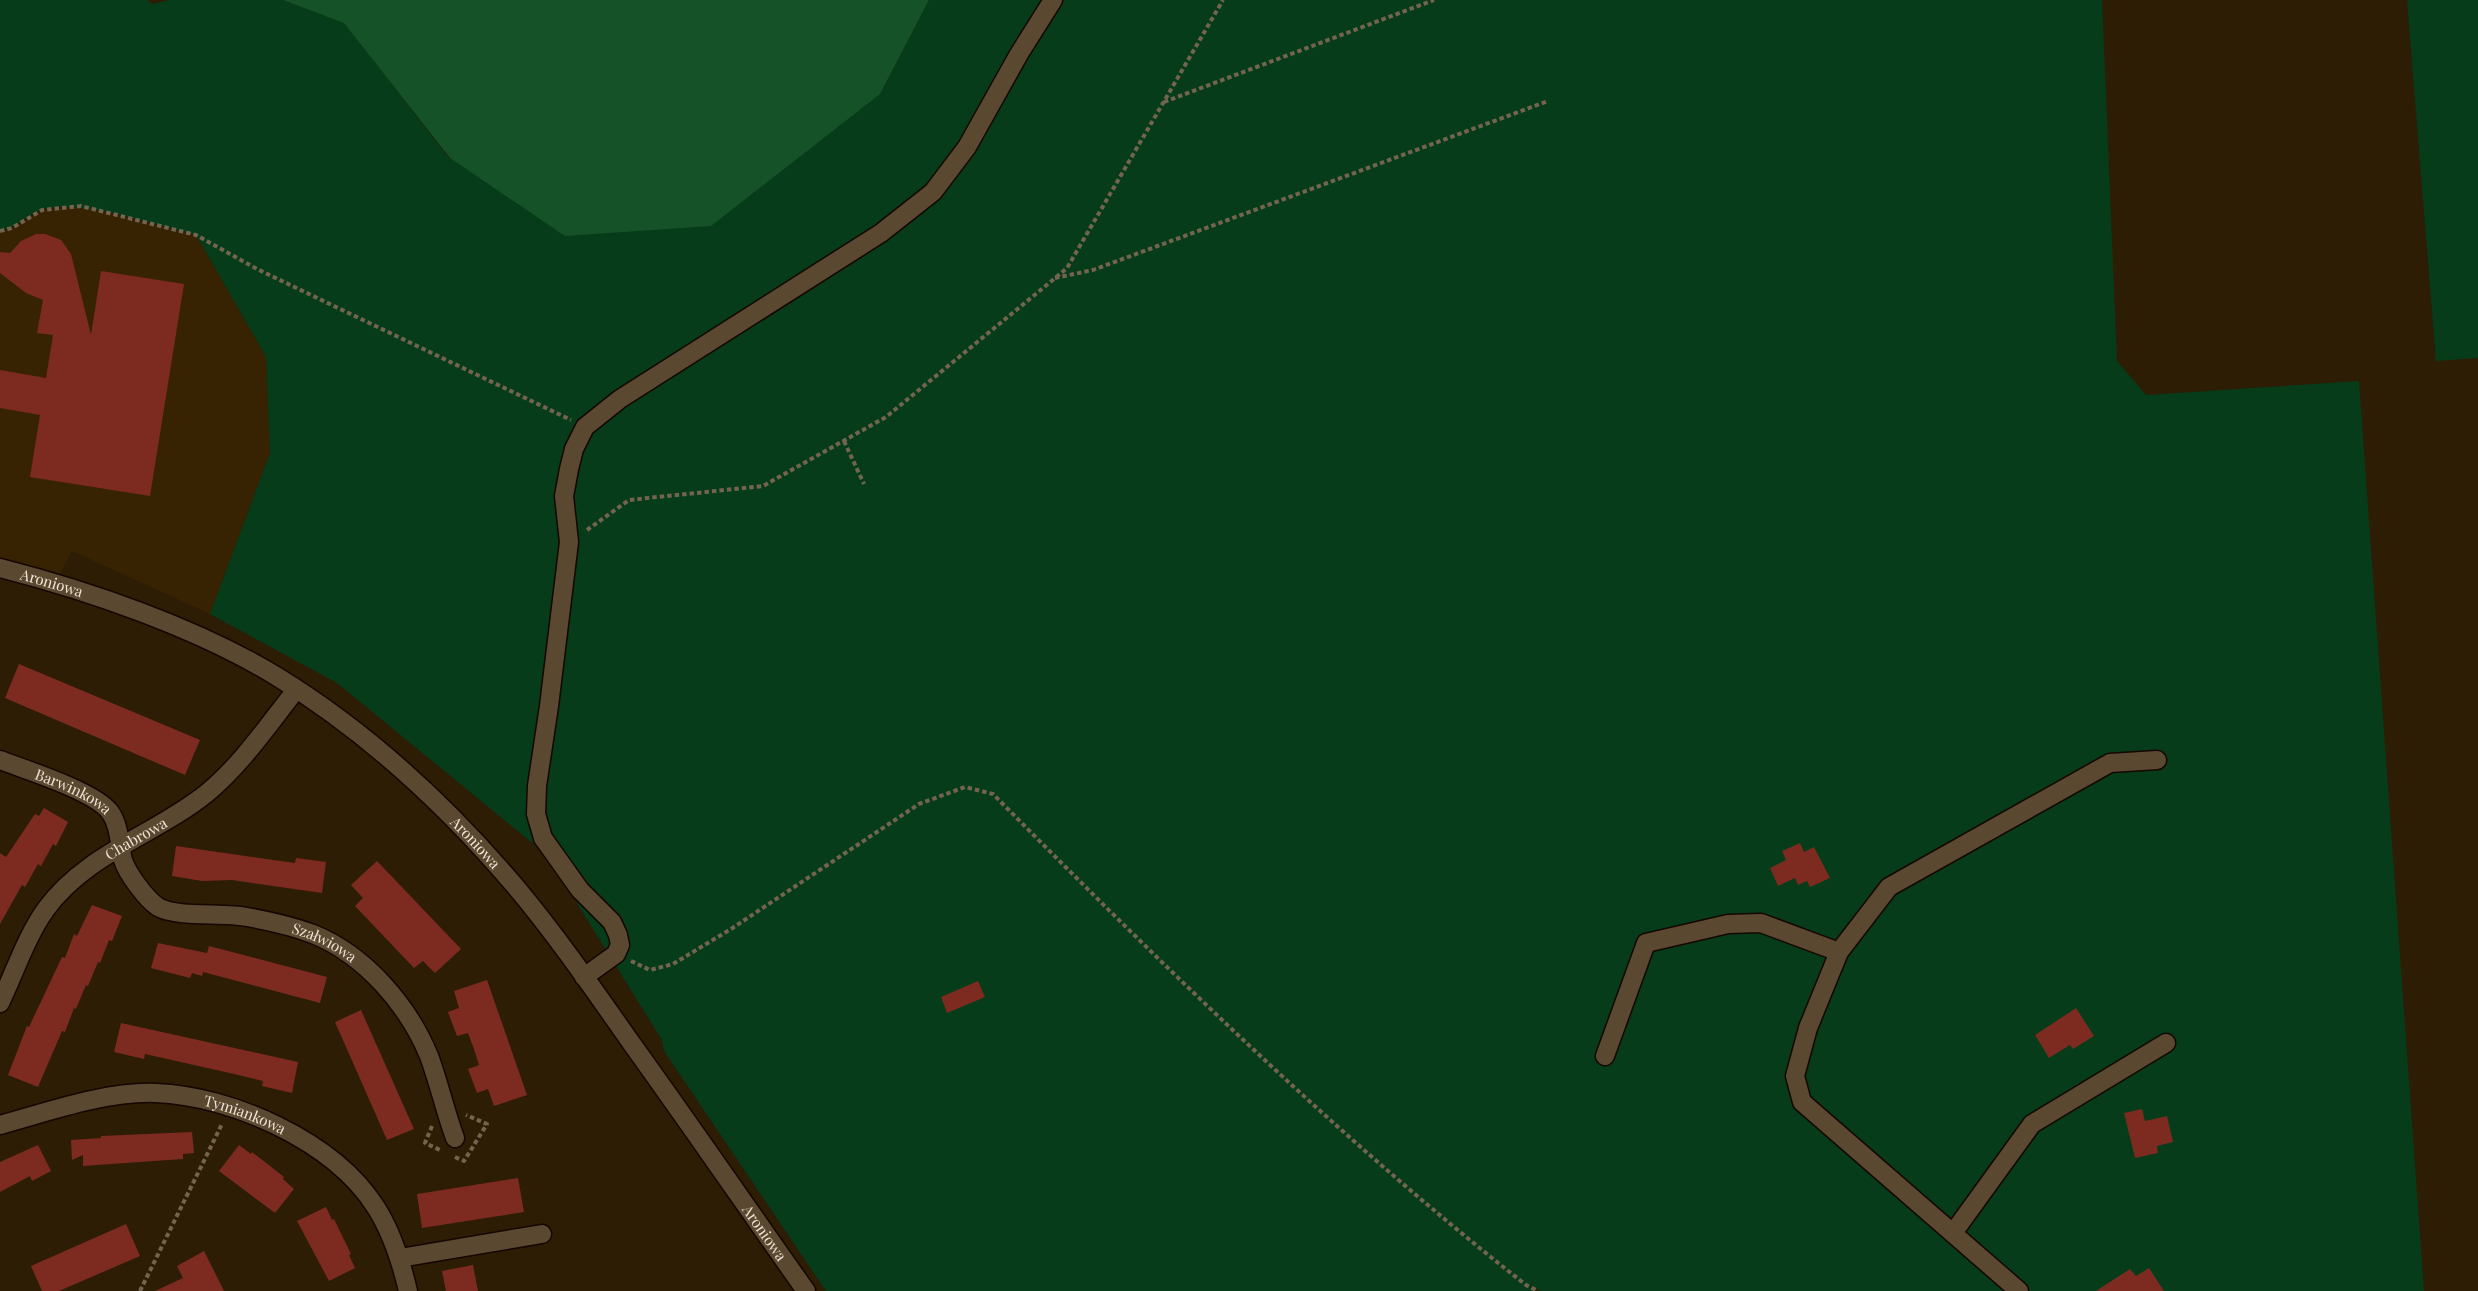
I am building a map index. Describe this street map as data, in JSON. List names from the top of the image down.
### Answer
{
  "streets": {
    "street": [
      "Aroniowa",
      "Barwinkowa",
      "Chabrowa",
      "Szałwiowa",
      "Tymiankowa"
    ]
  },
  "crossings": [
    ["Aroniowa", "Chabrowa"],
    ["Barwinkowa", "Chabrowa"],
    ["Barwinkowa", "Szałwiowa"],
    ["Chabrowa", "Szałwiowa"]
  ]
}
